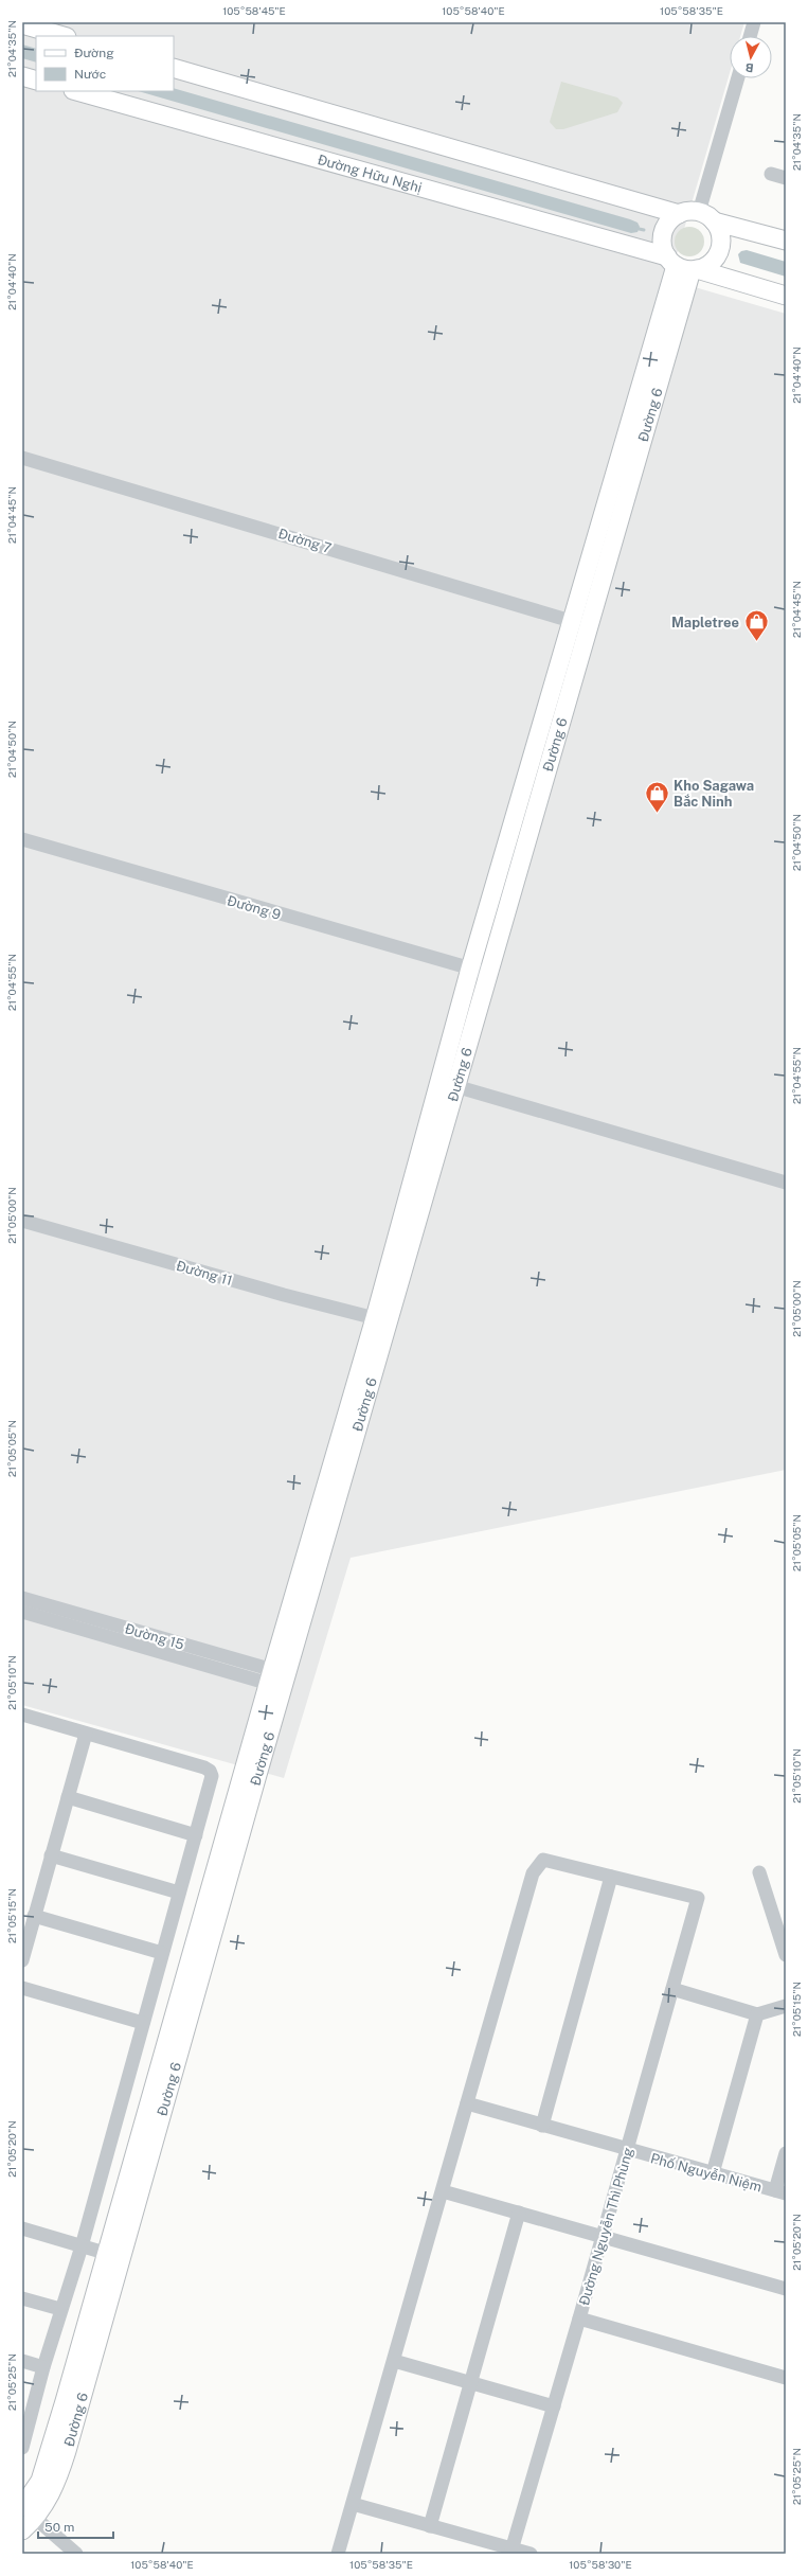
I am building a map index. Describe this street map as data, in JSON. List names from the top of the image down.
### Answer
{
  "streets": {
    "main road": ["Đường Hữu Nghị", "Đường 6"],
    "street": [
      "Đường 7",
      "Đường 9",
      "Đường 11",
      "Đường 15",
      "Phố Nguyễn Niệm",
      "Đường Nguyễn Thì Phùng"
    ]
  },
  "crossings": [
    ["Đường Hữu Nghị", "Đường 6"],
    ["Đường 6", "Đường 7"],
    ["Đường 6", "Đường 9"],
    ["Đường 6", "Đường 11"],
    ["Đường 6", "Đường 15"],
    ["Phố Nguyễn Niệm", "Đường Nguyễn Thì Phùng"]
  ],
  "places": {
    "shop": ["Mapletree", "Kho Sagawa Bắc Ninh"]
  },
  "legend": ["Đường", "Nước"],
  "scale_bar": "50 m",
  "north": "bottom",
  "coordinates": [
    "105°58'45\"E",
    "105°58'40\"E",
    "105°58'35\"E",
    "21°04'35\"N",
    "21°04'40\"N",
    "21°04'45\"N",
    "21°04'50\"N",
    "21°04'55\"N",
    "21°05'00\"N",
    "21°05'05\"N",
    "21°05'10\"N",
    "21°05'15\"N",
    "21°05'20\"N",
    "21°05'25\"N",
    "105°58'30\"E"
  ]
}
